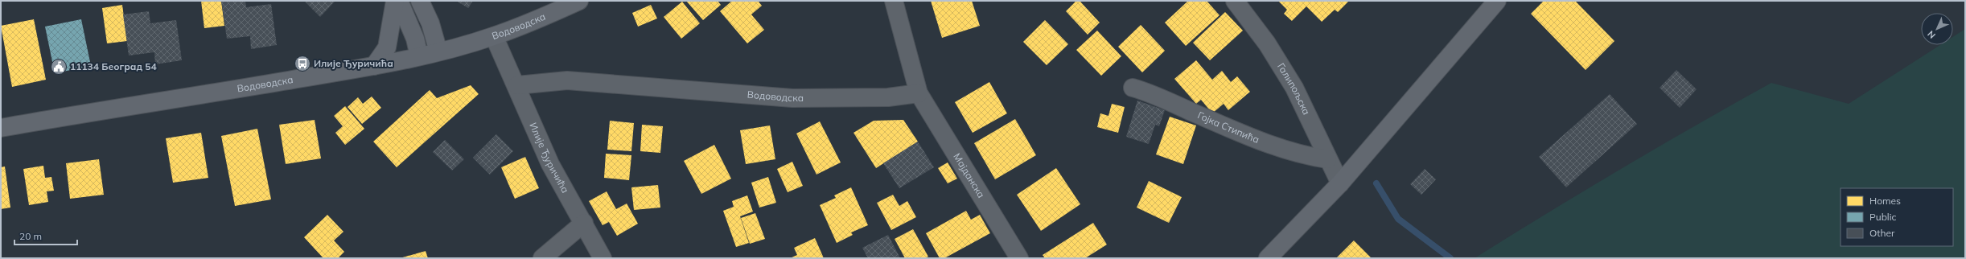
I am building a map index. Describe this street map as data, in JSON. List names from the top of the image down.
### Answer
{
  "streets": {
    "street": [
      "Водоводска",
      "Галипољска",
      "Гојка Стипића",
      "Илије Ђуричића",
      "Мајданска"
    ]
  },
  "crossings": [
    ["Водоводска", "Илије Ђуричића"],
    ["Водоводска", "Мајданска"],
    ["Галипољска", "Гојка Стипића"]
  ],
  "places": {
    "bus stop": ["Илије Ђуричића"],
    "public building": ["11134 Београд 54"]
  },
  "legend": ["Homes", "Public", "Other"],
  "scale_bar": "20 m",
  "north": "bottom left"
}
